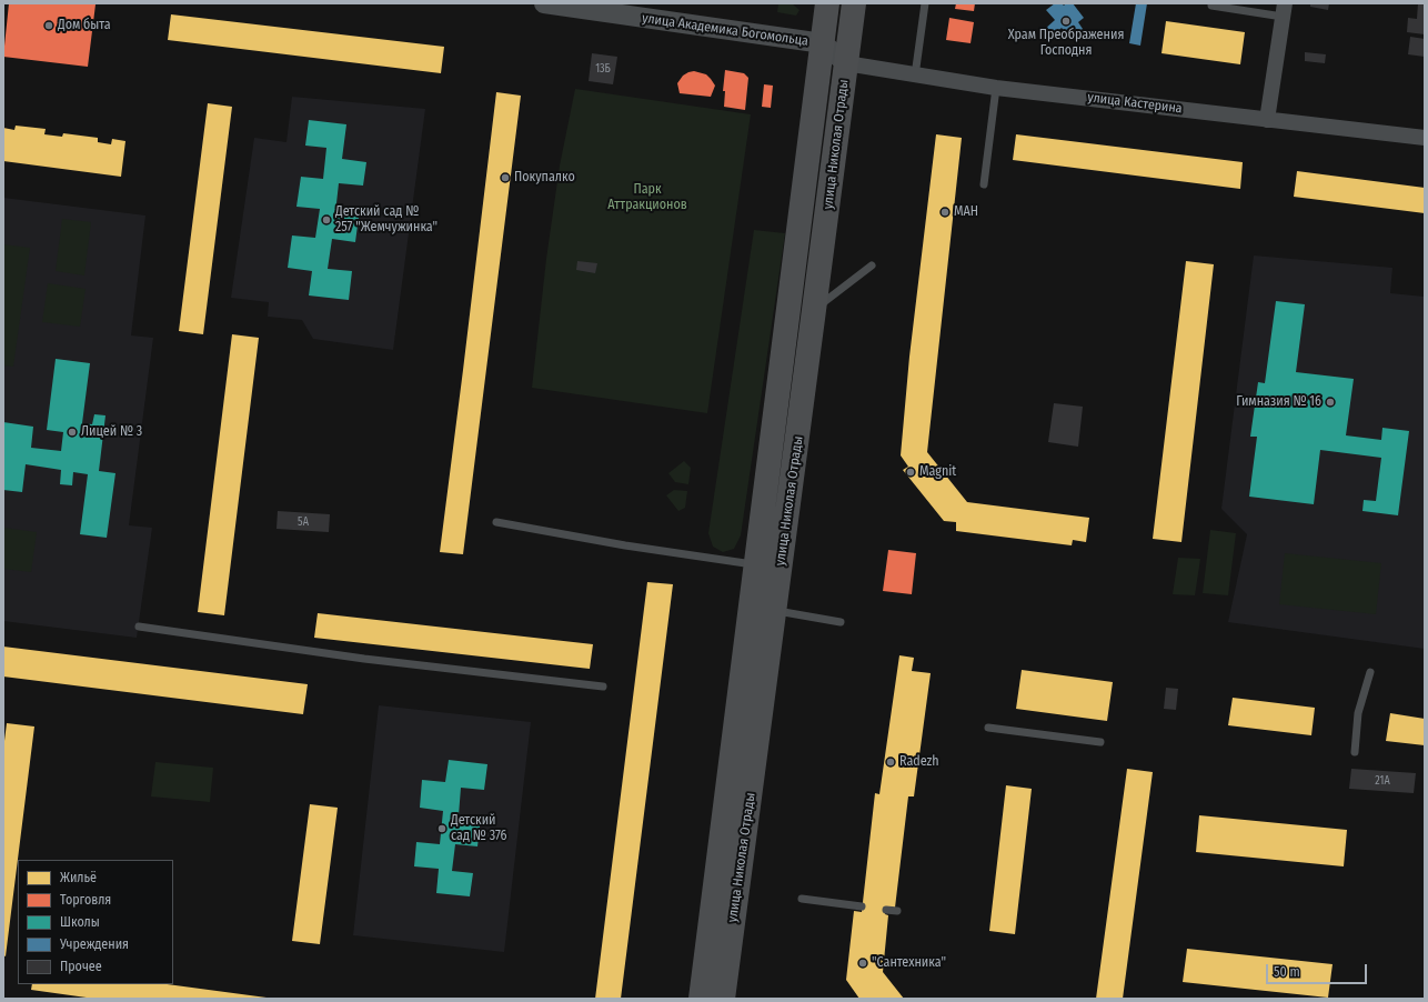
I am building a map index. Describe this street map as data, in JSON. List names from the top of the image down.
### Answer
{
  "streets": {
    "main road": ["улица Николая Отрады"],
    "street": ["улица Академика Богомольца", "улица Кастерина"]
  },
  "crossings": [
    ["улица Академика Богомольца", "улица Кастерина"],
    ["улица Академика Богомольца", "улица Николая Отрады"],
    ["улица Кастерина", "улица Николая Отрады"]
  ],
  "parks": ["Парк Аттракционов"],
  "places": [
    "Храм Преображения Господня",
    "Дом быта",
    "Покупалко",
    "МАН",
    "Детский сад № 257 \"Жемчужинка\"",
    "Гимназия № 16",
    "Лицей № 3",
    "Magnit",
    "Radezh",
    "Детский сад № 376",
    "\"Сантехника\""
  ],
  "house_numbers": ["13Б", "5А", "21А"],
  "legend": [
    "Жильё",
    "Торговля",
    "Школы",
    "Учреждения",
    "Прочее"
  ],
  "scale_bar": "50 m"
}
